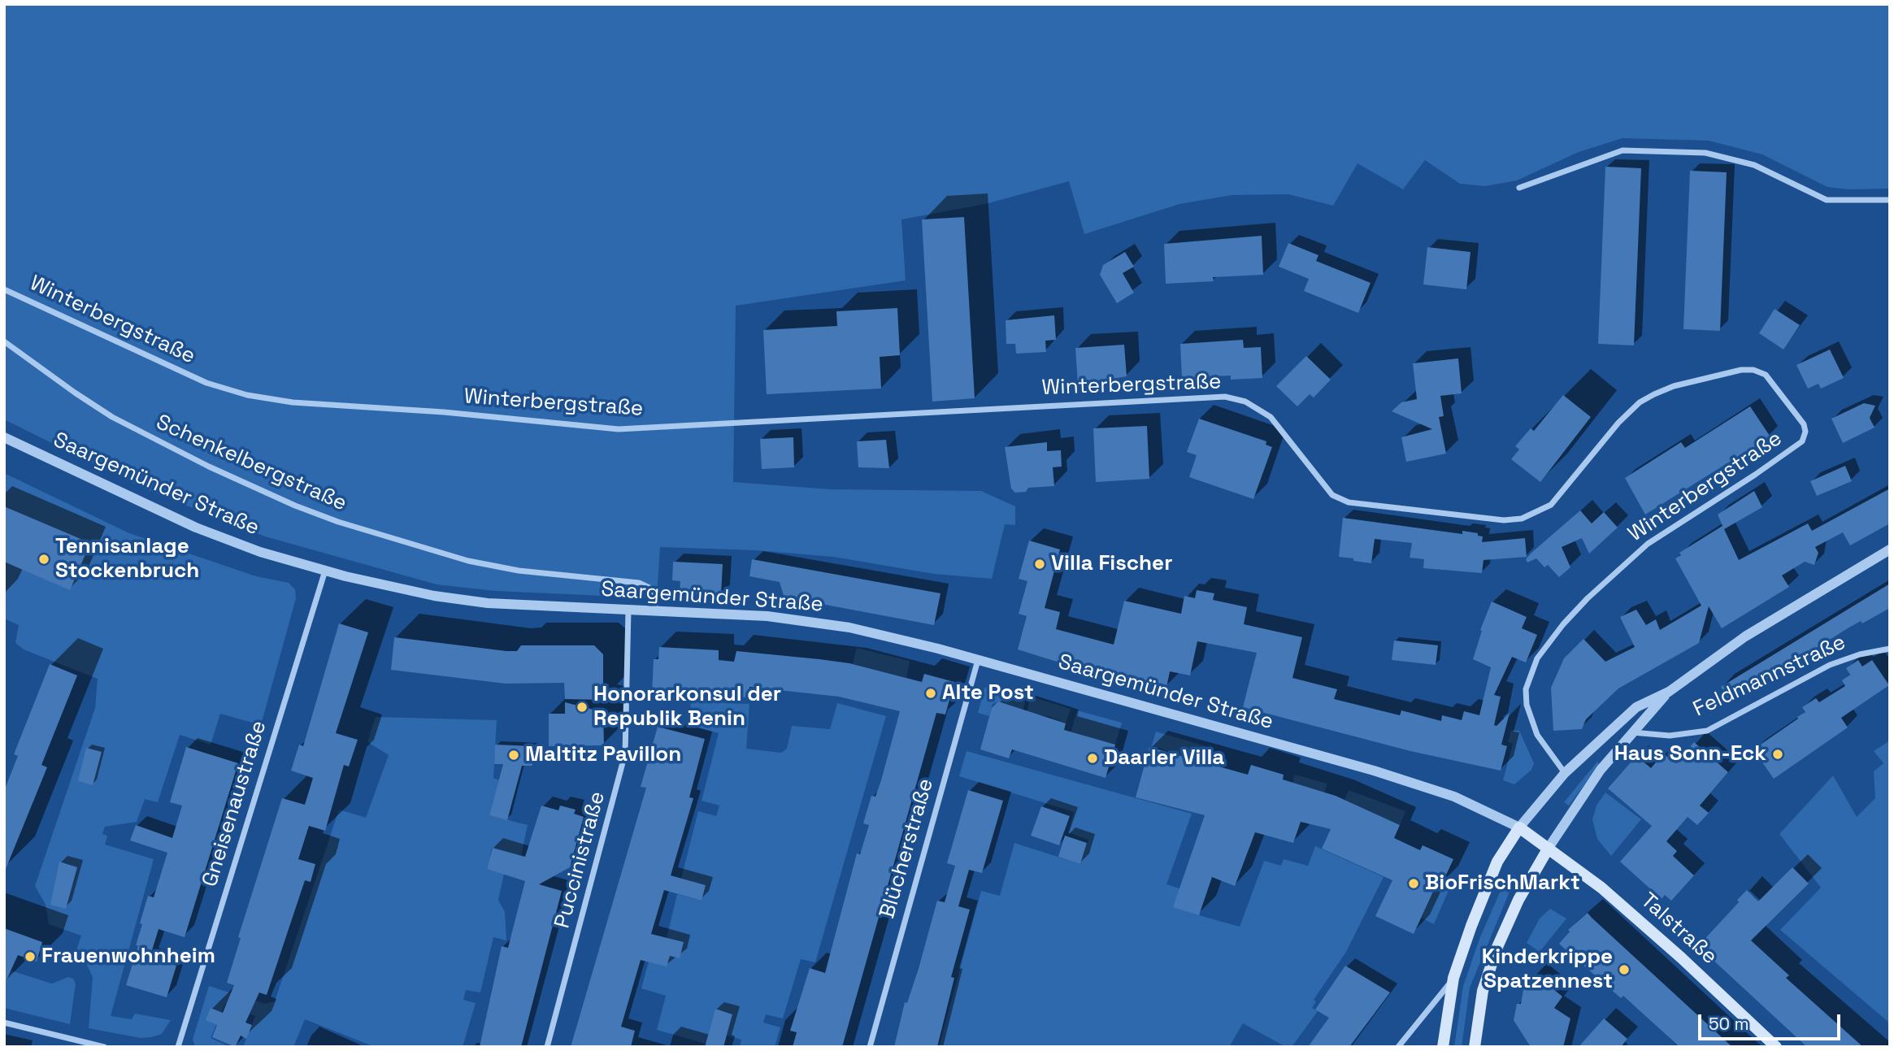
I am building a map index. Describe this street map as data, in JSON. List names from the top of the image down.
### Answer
{
  "streets": {
    "main road": ["Saargemünder Straße", "Talstraße"],
    "street": [
      "Winterbergstraße",
      "Schenkelbergstraße",
      "Feldmannstraße",
      "Gneisenaustraße",
      "Blücherstraße",
      "Puccinistraße"
    ]
  },
  "crossings": [
    ["Winterbergstraße", "Feldmannstraße"],
    ["Schenkelbergstraße", "Saargemünder Straße"],
    ["Saargemünder Straße", "Feldmannstraße"],
    ["Saargemünder Straße", "Gneisenaustraße"],
    ["Saargemünder Straße", "Blücherstraße"],
    ["Saargemünder Straße", "Puccinistraße"],
    ["Saargemünder Straße", "Talstraße"],
    ["Feldmannstraße", "Talstraße"]
  ],
  "places": [
    "Tennisanlage Stockenbruch",
    "Villa Fischer",
    "Alte Post",
    "Honorarkonsul der Republik Benin",
    "Haus Sonn-Eck",
    "Maltitz Pavillon",
    "Daarler Villa",
    "BioFrischMarkt",
    "Frauenwohnheim",
    "Kinderkrippe Spatzennest"
  ],
  "scale_bar": "50 m"
}
